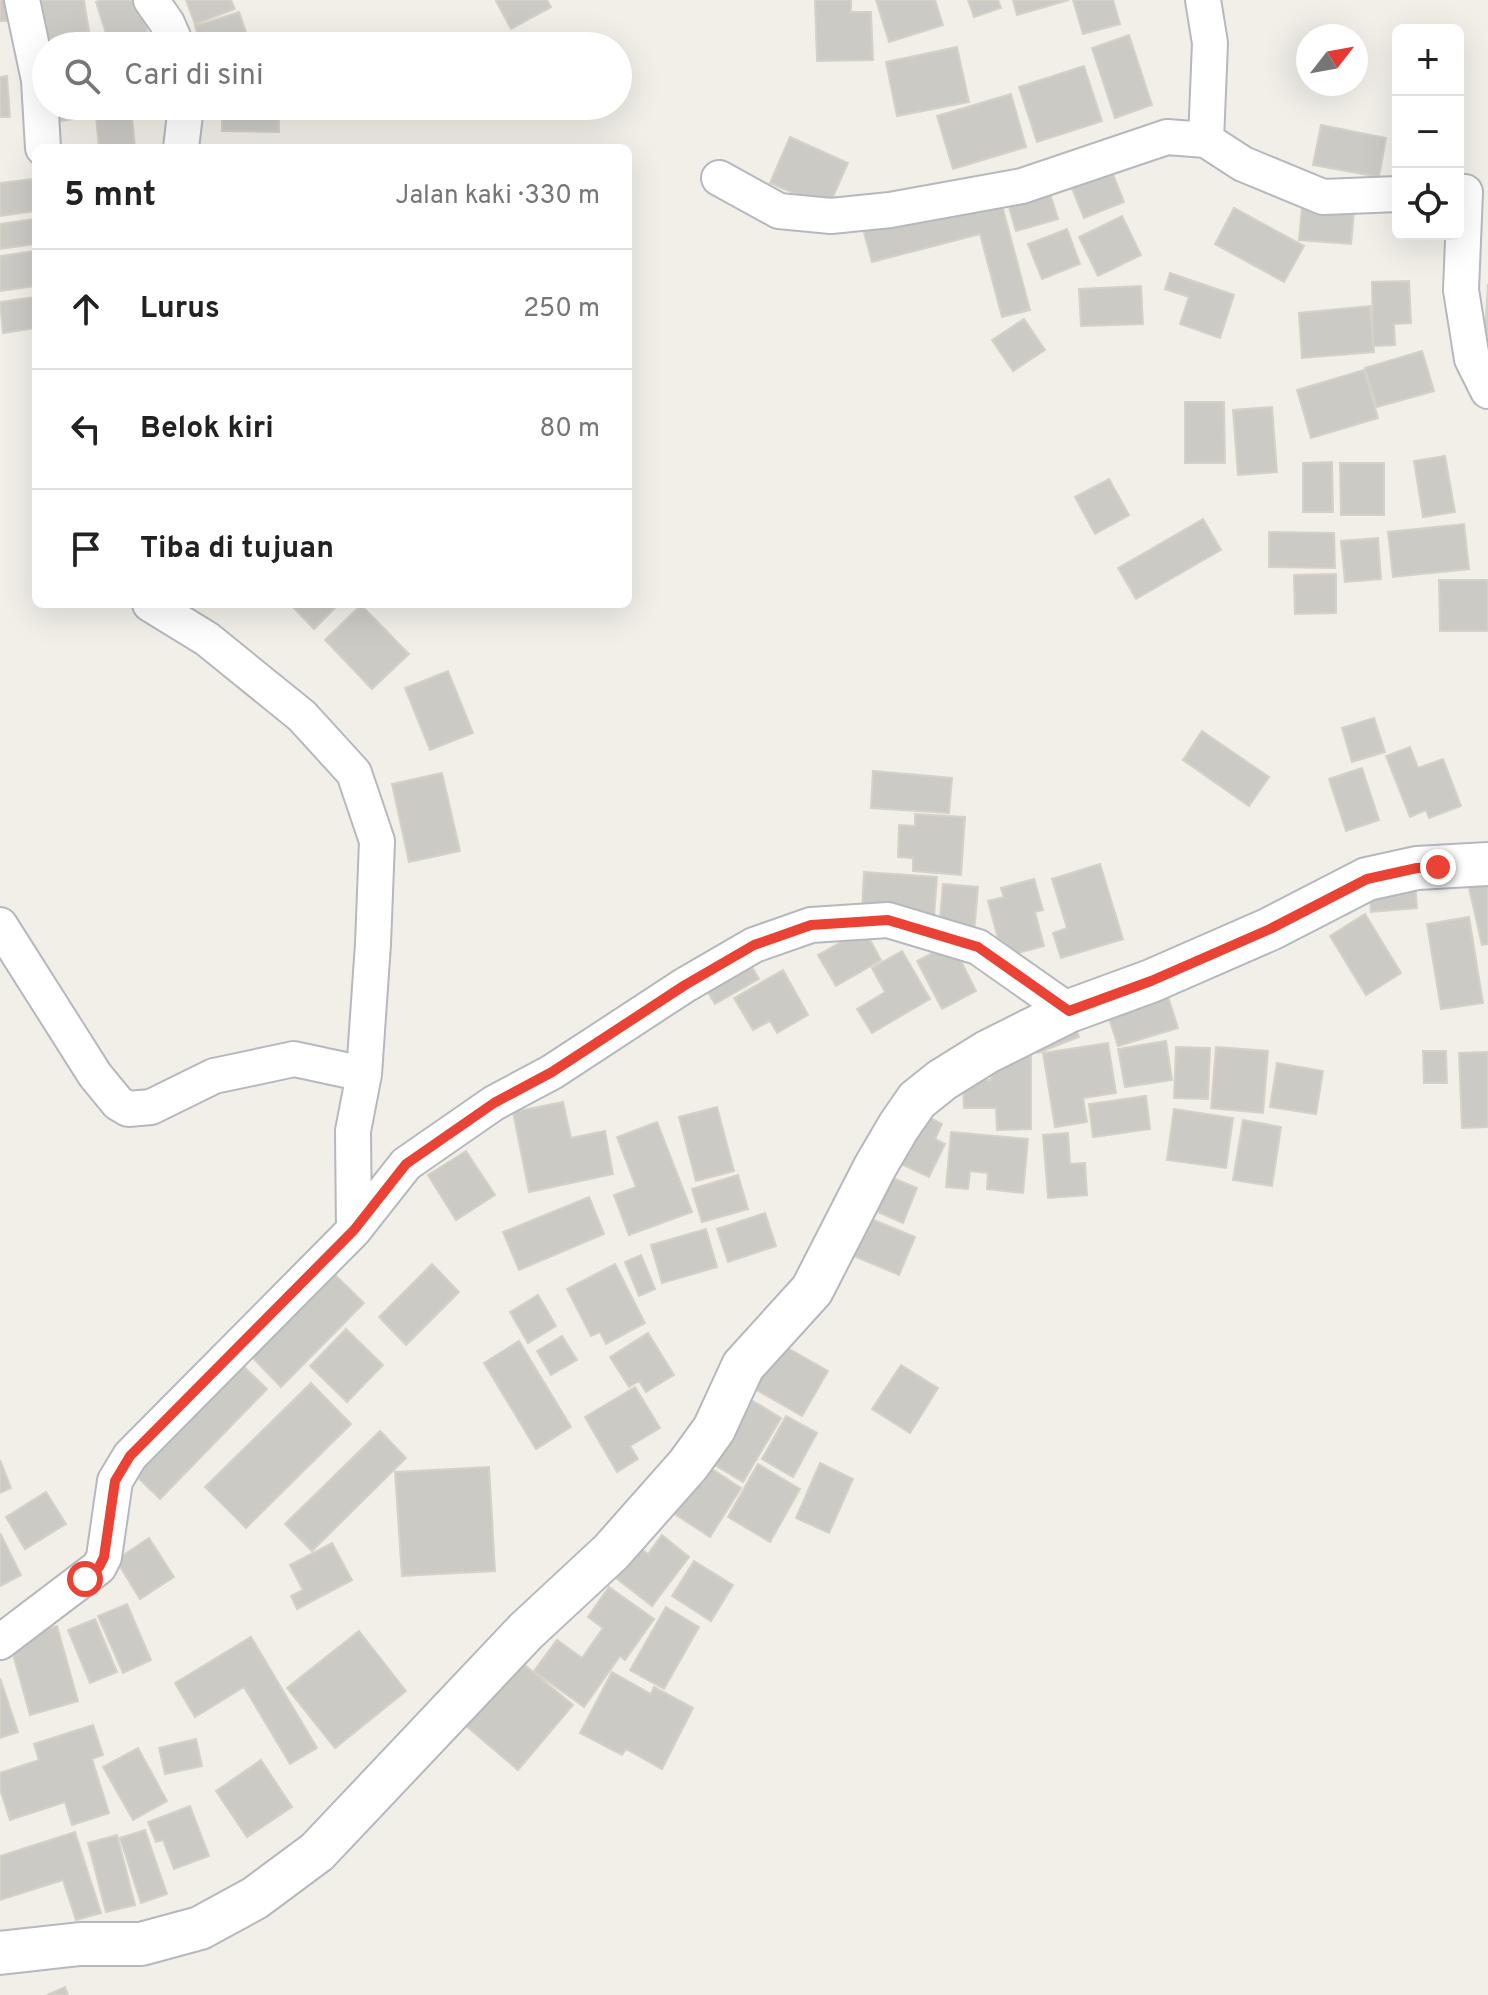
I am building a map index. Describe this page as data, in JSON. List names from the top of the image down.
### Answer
{
  "north": "top right",
  "page": {
    "map_buttons": ["+", "−"],
    "search": "Cari di sini",
    "heading": ["5 mnt", "Jalan kaki · 330 m"],
    "list": [
      ["Lurus", "250 m"],
      ["Belok kiri", "80 m"],
      "Tiba di tujuan"
    ]
  }
}
